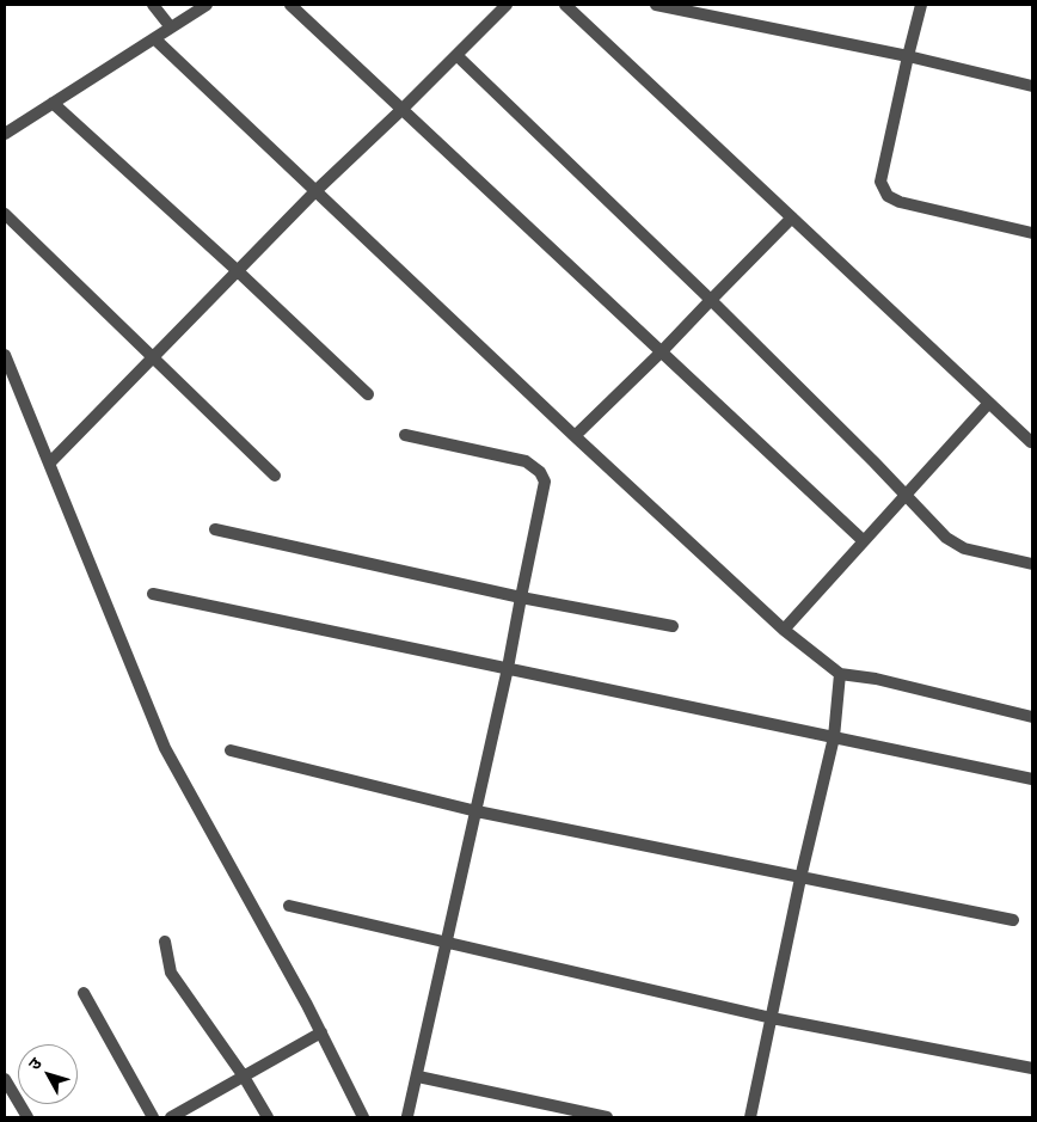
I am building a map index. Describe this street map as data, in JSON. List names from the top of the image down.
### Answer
{
  "north": "top left"
}
